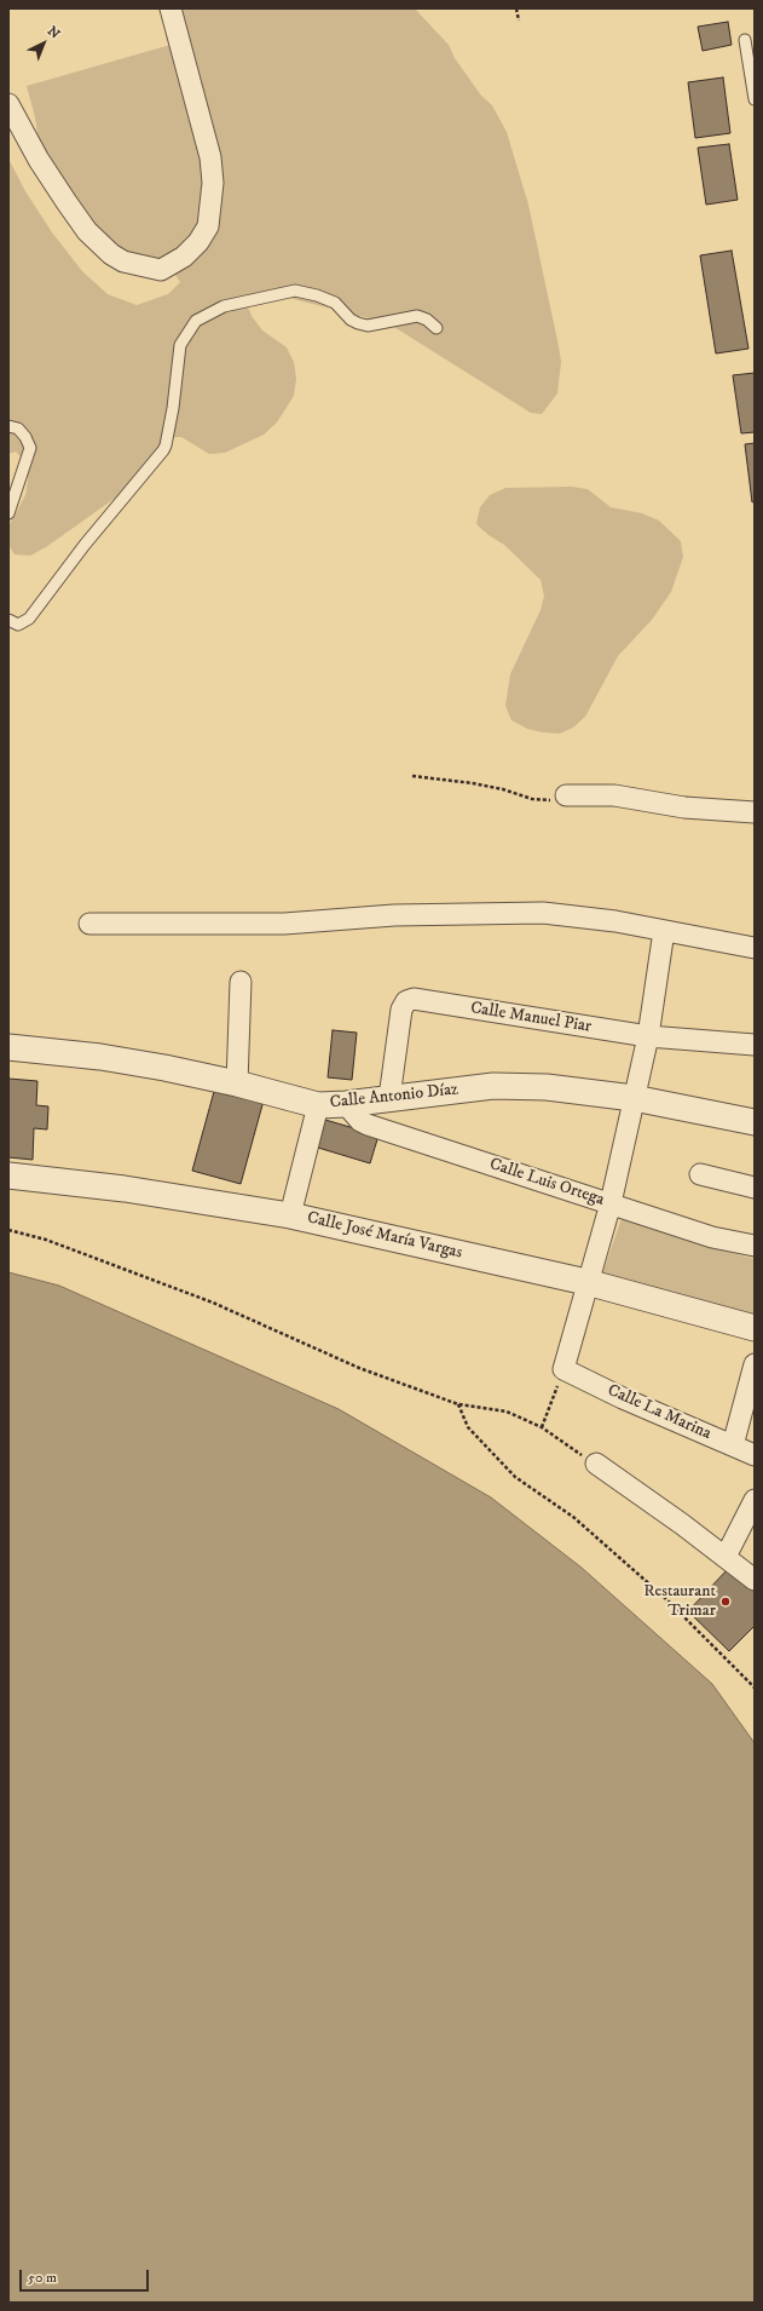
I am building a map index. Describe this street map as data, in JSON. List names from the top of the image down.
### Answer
{
  "streets": {
    "street": [
      "Calle Manuel Piar",
      "Calle Antonio Díaz",
      "Calle Luis Ortega",
      "Calle José María Vargas",
      "Calle La Marina"
    ]
  },
  "crossings": [
    ["Calle Manuel Piar", "Calle Antonio Díaz"],
    ["Calle Antonio Díaz", "Calle Luis Ortega"]
  ],
  "places": ["Restaurant Trimar"],
  "scale_bar": "50 m",
  "north": "top right"
}
